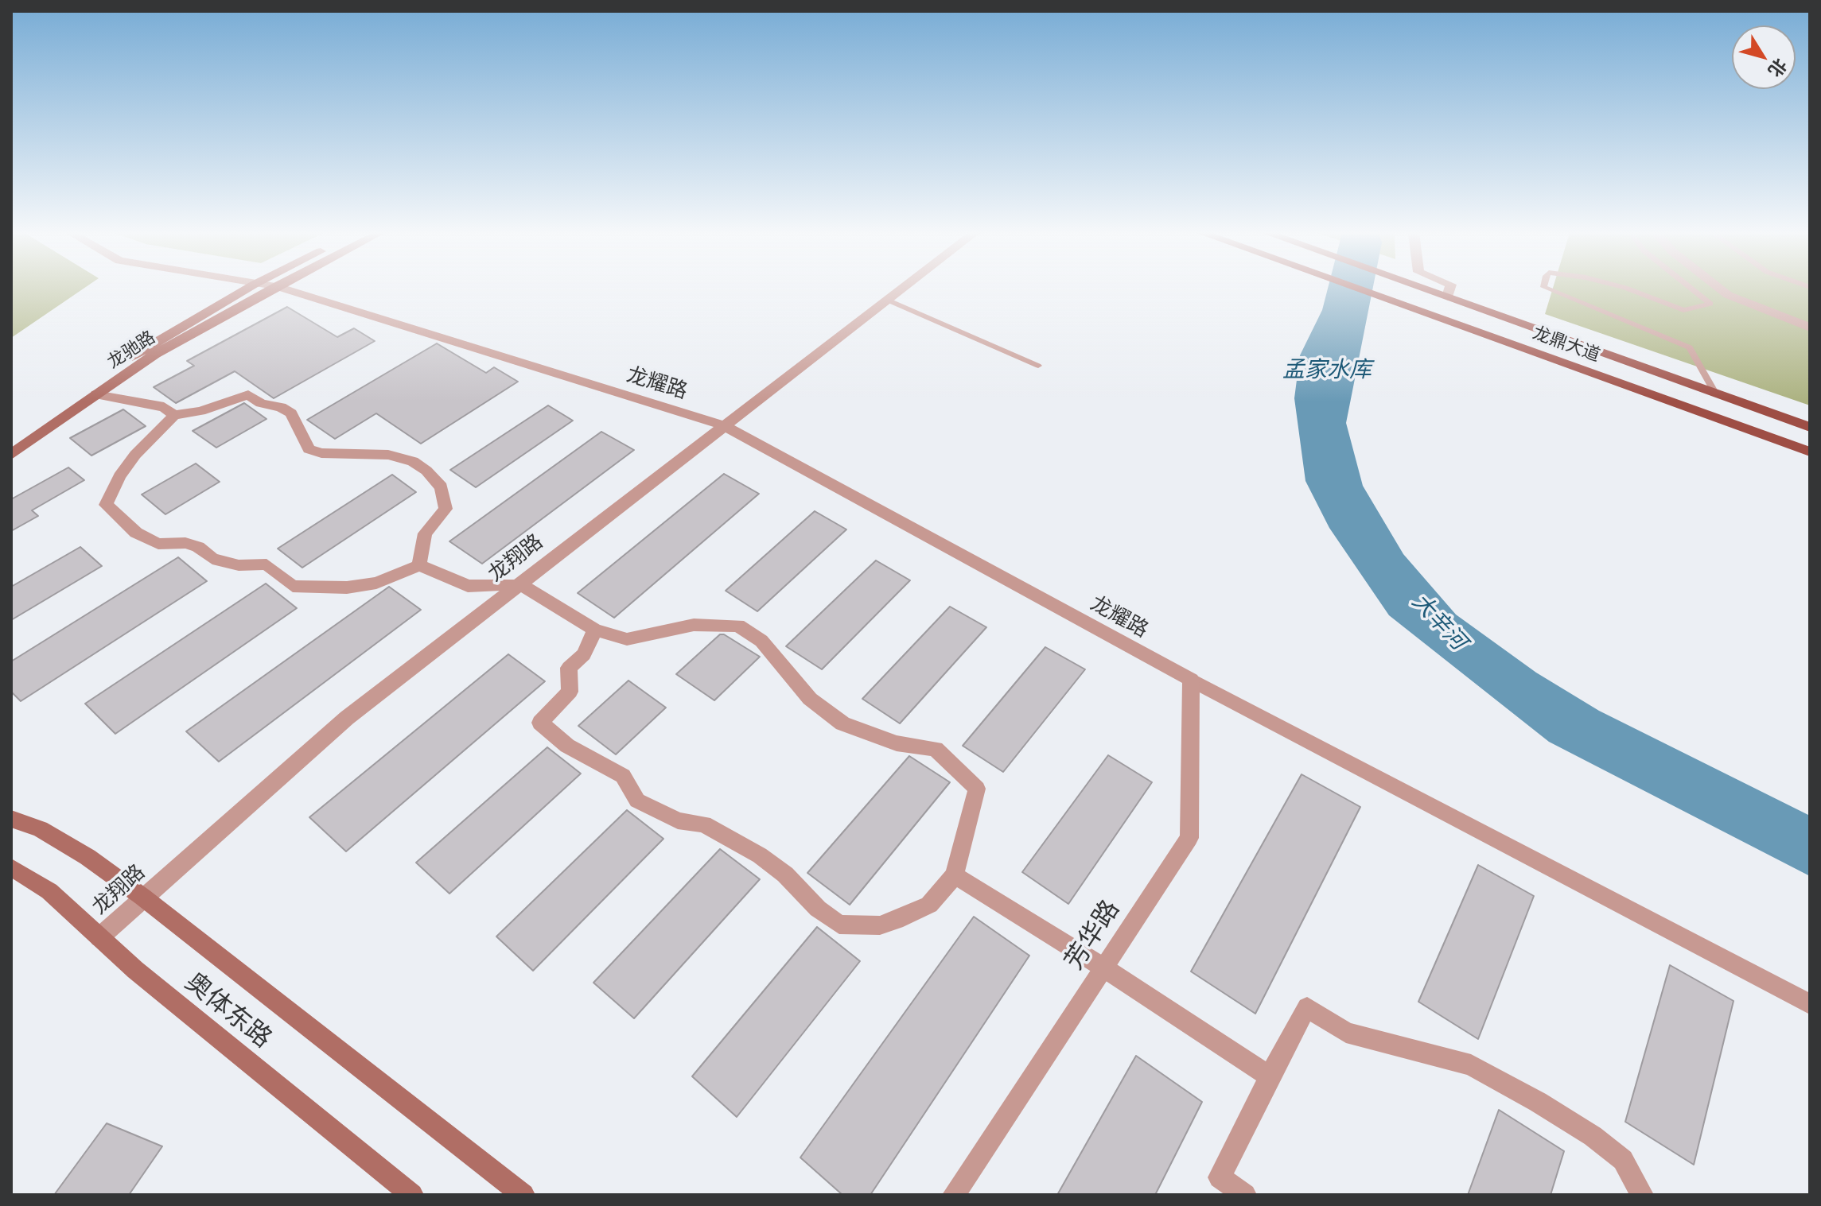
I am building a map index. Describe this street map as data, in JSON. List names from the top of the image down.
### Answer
{
  "streets": {
    "main road": ["龙鼎大道", "龙驰路", "奥体东路"],
    "street": ["龙耀路", "龙翔路", "芳华路"]
  },
  "crossings": [
    ["龙耀路", "龙翔路"],
    ["龙耀路", "芳华路"],
    ["龙翔路", "奥体东路"]
  ],
  "water": ["孟家水库", "大辛河"],
  "north": "bottom right"
}
